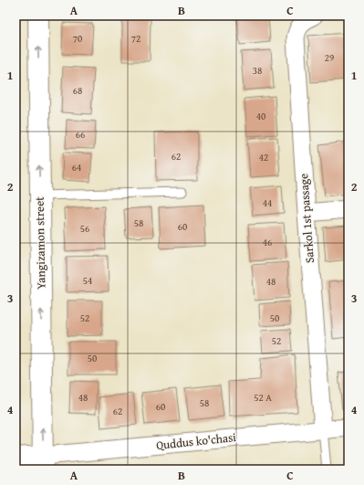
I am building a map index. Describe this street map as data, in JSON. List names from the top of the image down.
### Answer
{
  "streets": {
    "main road": ["Yangizamon street"],
    "street": ["Sarkol 1st passage", "Quddus ko'chasi"]
  },
  "crossings": [
    ["Sarkol 1st passage", "Quddus ko'chasi"],
    ["Yangizamon street", "Quddus ko'chasi"]
  ],
  "one_way": ["Yangizamon street"],
  "house_numbers": [
    "70",
    "72",
    "29",
    "38",
    "68",
    "40",
    "66",
    "62",
    "42",
    "64",
    "44",
    "58",
    "60",
    "56",
    "46",
    "54",
    "48",
    "52",
    "50",
    "52",
    "50",
    "48",
    "52 A",
    "58",
    "60",
    "62"
  ],
  "grid": {
    "columns": ["A", "B", "C"],
    "rows": [
      "1",
      "2",
      "3",
      "4"
    ]
  }
}
